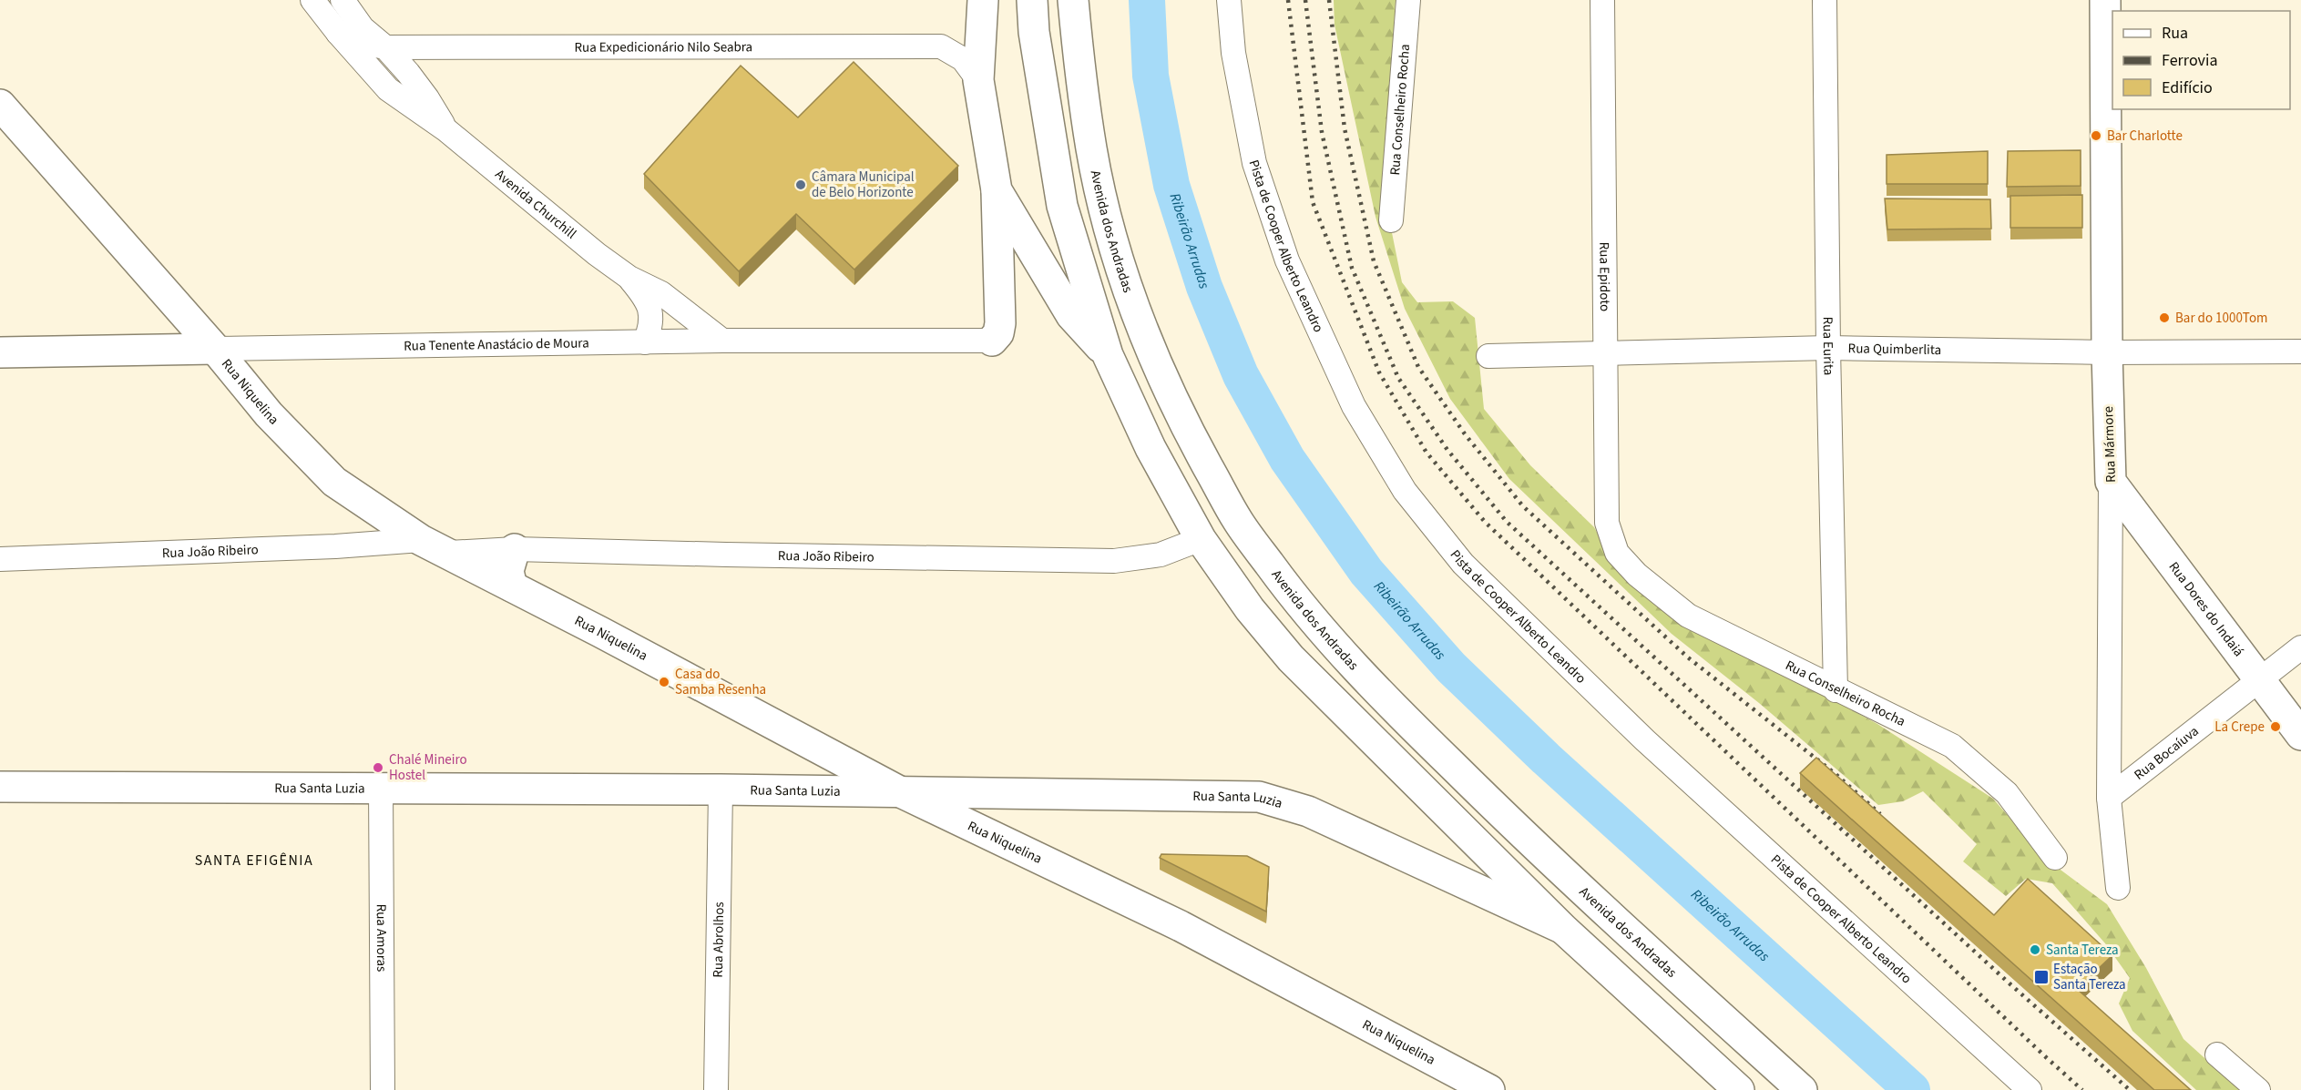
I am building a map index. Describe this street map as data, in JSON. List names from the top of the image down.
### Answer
{
  "streets": {
    "street": [
      "Rua Expedicionário Nilo Seabra",
      "Rua Conselheiro Rocha",
      "Avenida Churchill",
      "Avenida dos Andradas",
      "Pista de Cooper Alberto Leandro",
      "Rua Epidoto",
      "Rua Tenente Anastácio de Moura",
      "Rua Eurita",
      "Rua Quimberlita",
      "Rua Niquelina",
      "Rua Mármore",
      "Rua João Ribeiro",
      "Rua Dores do Indaiá",
      "Rua Bocaíuva",
      "Rua Santa Luzia",
      "Rua Amoras",
      "Rua Abrolhos"
    ]
  },
  "crossings": [
    ["Rua Expedicionário Nilo Seabra", "Avenida Churchill"],
    ["Rua Conselheiro Rocha", "Rua Epidoto"],
    ["Rua Conselheiro Rocha", "Rua Eurita"],
    ["Avenida Churchill", "Rua Tenente Anastácio de Moura"],
    ["Rua Epidoto", "Rua Quimberlita"],
    ["Rua Tenente Anastácio de Moura", "Rua Niquelina"],
    ["Rua Eurita", "Rua Quimberlita"],
    ["Rua Quimberlita", "Rua Mármore"],
    ["Rua Niquelina", "Rua João Ribeiro"],
    ["Rua Niquelina", "Rua Santa Luzia"],
    ["Rua Mármore", "Rua Dores do Indaiá"],
    ["Rua Mármore", "Rua Bocaíuva"],
    ["Rua Dores do Indaiá", "Rua Bocaíuva"],
    ["Rua Santa Luzia", "Rua Amoras"],
    ["Rua Santa Luzia", "Rua Abrolhos"]
  ],
  "districts": ["SANTA EFIGÊNIA"],
  "water": ["Ribeirão Arrudas"],
  "places": {
    "other": [
      "Bar Charlotte",
      "Câmara Municipal de Belo Horizonte",
      "Bar do 1000Tom",
      "Casa do Samba Resenha",
      "La Crepe",
      "Chalé Mineiro Hostel",
      "Santa Tereza"
    ],
    "transit": ["Estação Santa Tereza"]
  },
  "legend": ["Rua", "Ferrovia", "Edifício"]
}
